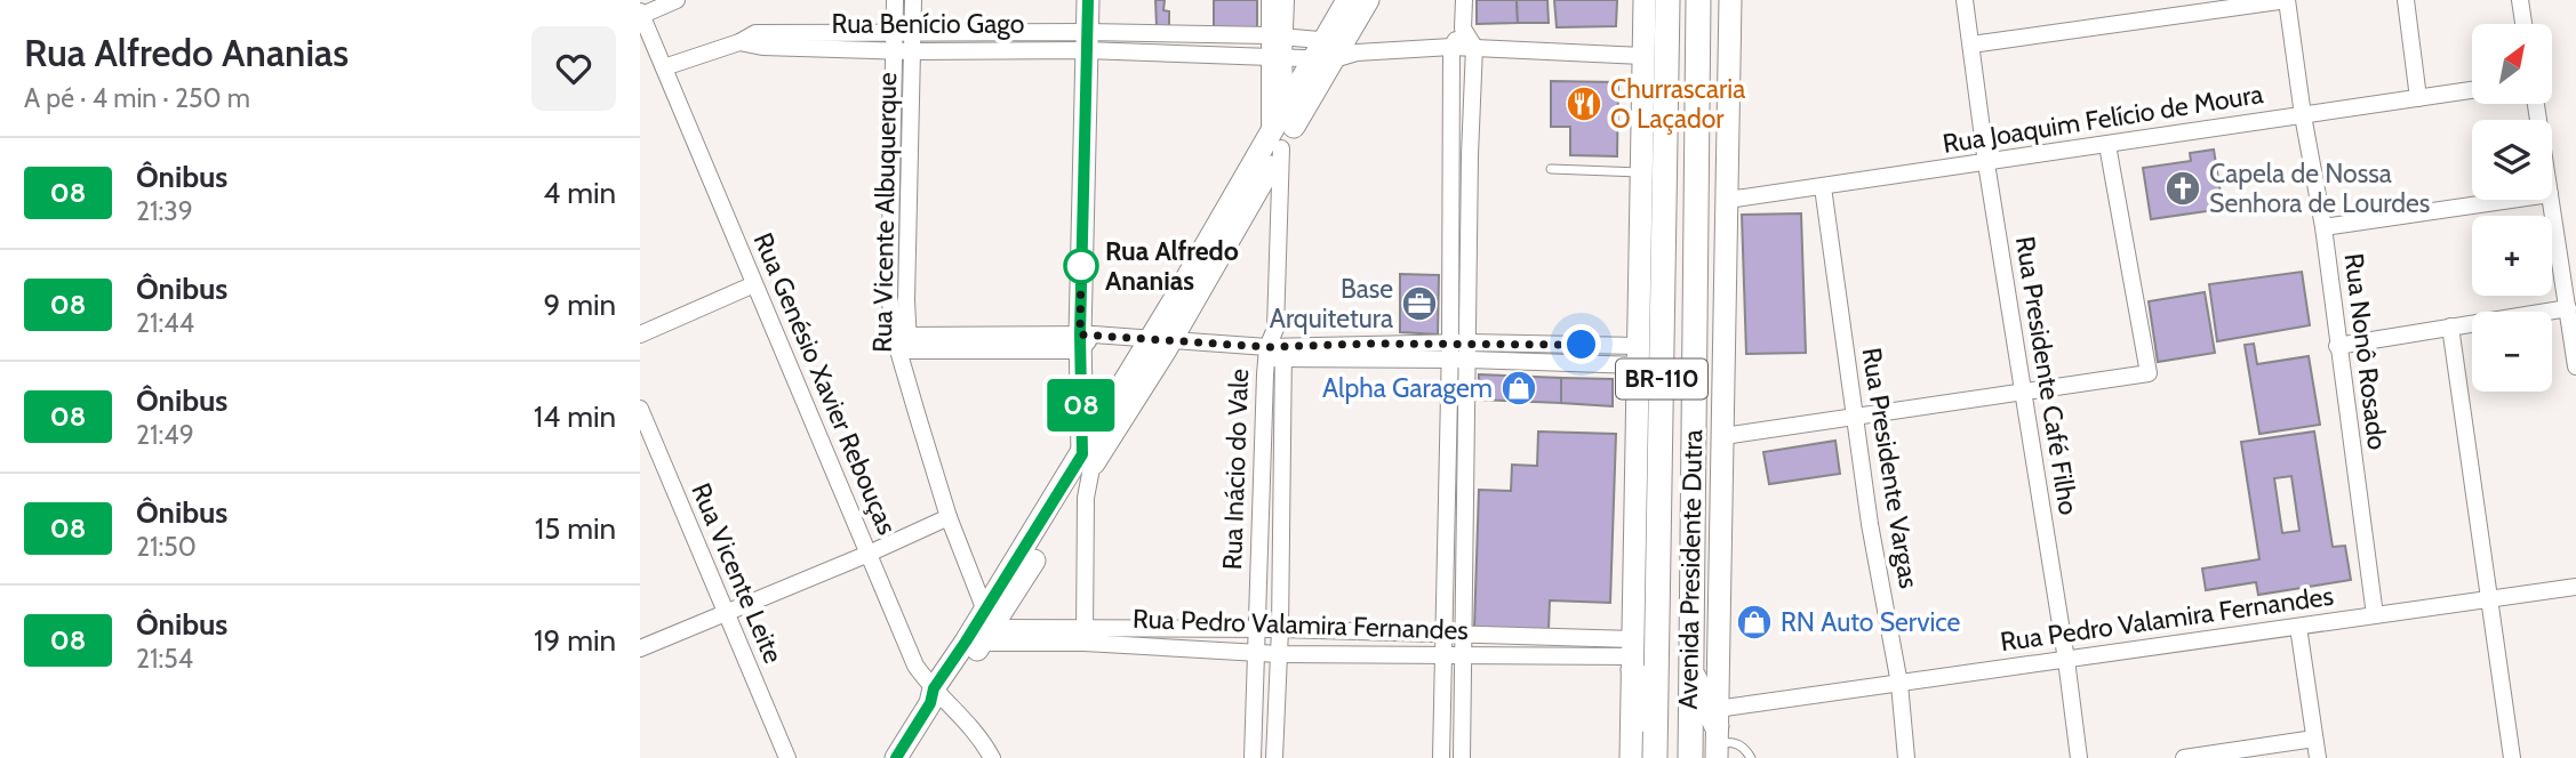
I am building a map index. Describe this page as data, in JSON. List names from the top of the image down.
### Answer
{
  "streets": {
    "main road": ["BR-110", "Avenida Presidente Dutra"],
    "street": [
      "Rua Benício Gago",
      "Rua Joaquim Felício de Moura",
      "Rua Vicente Albuquerque",
      "Rua Nonô Rosado",
      "Rua Presidente Café Filho",
      "Rua Genésio Xavier Rebouças",
      "Rua Presidente Vargas",
      "Rua Inácio do Vale",
      "Rua Vicente Leite",
      "Rua Pedro Valamira Fernandes"
    ]
  },
  "crossings": [
    ["Rua Benício Gago", "Rua Vicente Albuquerque"],
    ["Rua Benício Gago", "Rua Genésio Xavier Rebouças"],
    ["Rua Benício Gago", "Rua Inácio do Vale"],
    ["Rua Joaquim Felício de Moura", "Rua Nonô Rosado"],
    ["Rua Joaquim Felício de Moura", "Rua Presidente Café Filho"],
    ["Rua Joaquim Felício de Moura", "Rua Presidente Vargas"],
    ["Rua Joaquim Felício de Moura", "Avenida Presidente Dutra"],
    ["Rua Vicente Albuquerque", "Rua Pedro Valamira Fernandes"],
    ["Rua Nonô Rosado", "Rua Pedro Valamira Fernandes"],
    ["Rua Presidente Café Filho", "Rua Pedro Valamira Fernandes"],
    ["Rua Presidente Vargas", "Rua Pedro Valamira Fernandes"],
    ["Rua Inácio do Vale", "Rua Pedro Valamira Fernandes"],
    ["Avenida Presidente Dutra", "Rua Pedro Valamira Fernandes"]
  ],
  "places": {
    "restaurant": ["Churrascaria O Laçador"],
    "church": ["Capela de Nossa Senhora de Lourdes"],
    "other": ["Rua Alfredo Ananias"],
    "office": ["Base Arquitetura"],
    "shop": ["Alpha Garagem", "RN Auto Service"]
  },
  "lines": ["bus line 08"],
  "north": "top right",
  "page": {
    "heading": ["Rua Alfredo Ananias", "A pé · 4 min · 250 m"],
    "on_map": "08",
    "map_buttons": ["+", "−"],
    "list": [
      {
        "mark": "08",
        "name": "Ônibus",
        "note": "21:39",
        "value": "4 min"
      },
      {
        "mark": "08",
        "name": "Ônibus",
        "note": "21:44",
        "value": "9 min"
      },
      {
        "mark": "08",
        "name": "Ônibus",
        "note": "21:49",
        "value": "14 min"
      },
      {
        "mark": "08",
        "name": "Ônibus",
        "note": "21:50",
        "value": "15 min"
      },
      {
        "mark": "08",
        "name": "Ônibus",
        "note": "21:54",
        "value": "19 min"
      }
    ]
  }
}
